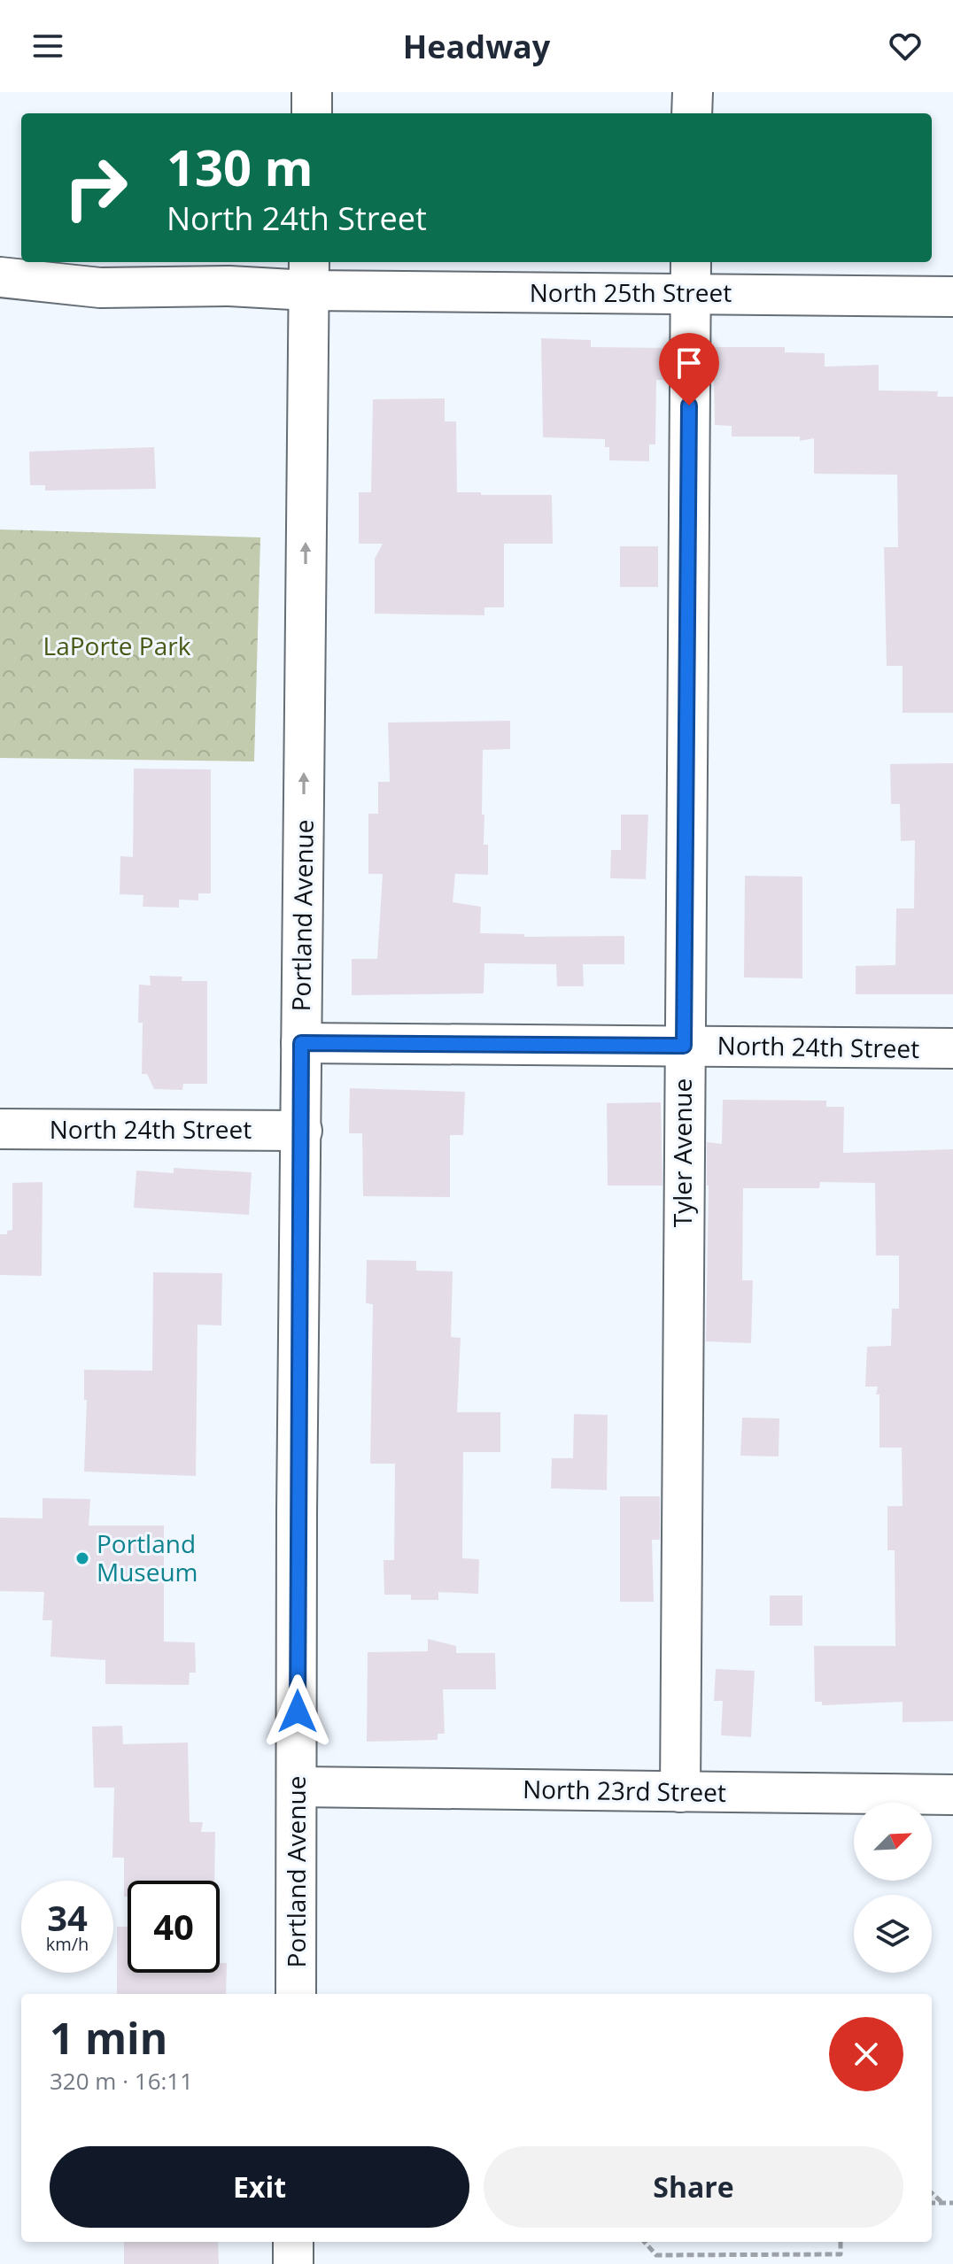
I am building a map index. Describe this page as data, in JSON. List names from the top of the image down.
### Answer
{
  "streets": {
    "street": [
      "North 25th Street",
      "Portland Avenue",
      "North 24th Street",
      "Tyler Avenue",
      "North 23rd Street"
    ]
  },
  "crossings": [
    ["North 25th Street", "Portland Avenue"],
    ["North 25th Street", "Tyler Avenue"],
    ["Portland Avenue", "North 24th Street"],
    ["Portland Avenue", "North 23rd Street"],
    ["North 24th Street", "Tyler Avenue"],
    ["Tyler Avenue", "North 23rd Street"]
  ],
  "one_way": ["Portland Avenue"],
  "parks": ["LaPorte Park"],
  "places": ["Portland Museum"],
  "north": "top right",
  "page": {
    "header": "Headway",
    "turn": ["130 m", "North 24th Street"],
    "speed": "34 km/h",
    "limit": "40",
    "heading": ["1 min", "320 m · 16:11"],
    "buttons": ["Exit", "Share"]
  }
}
